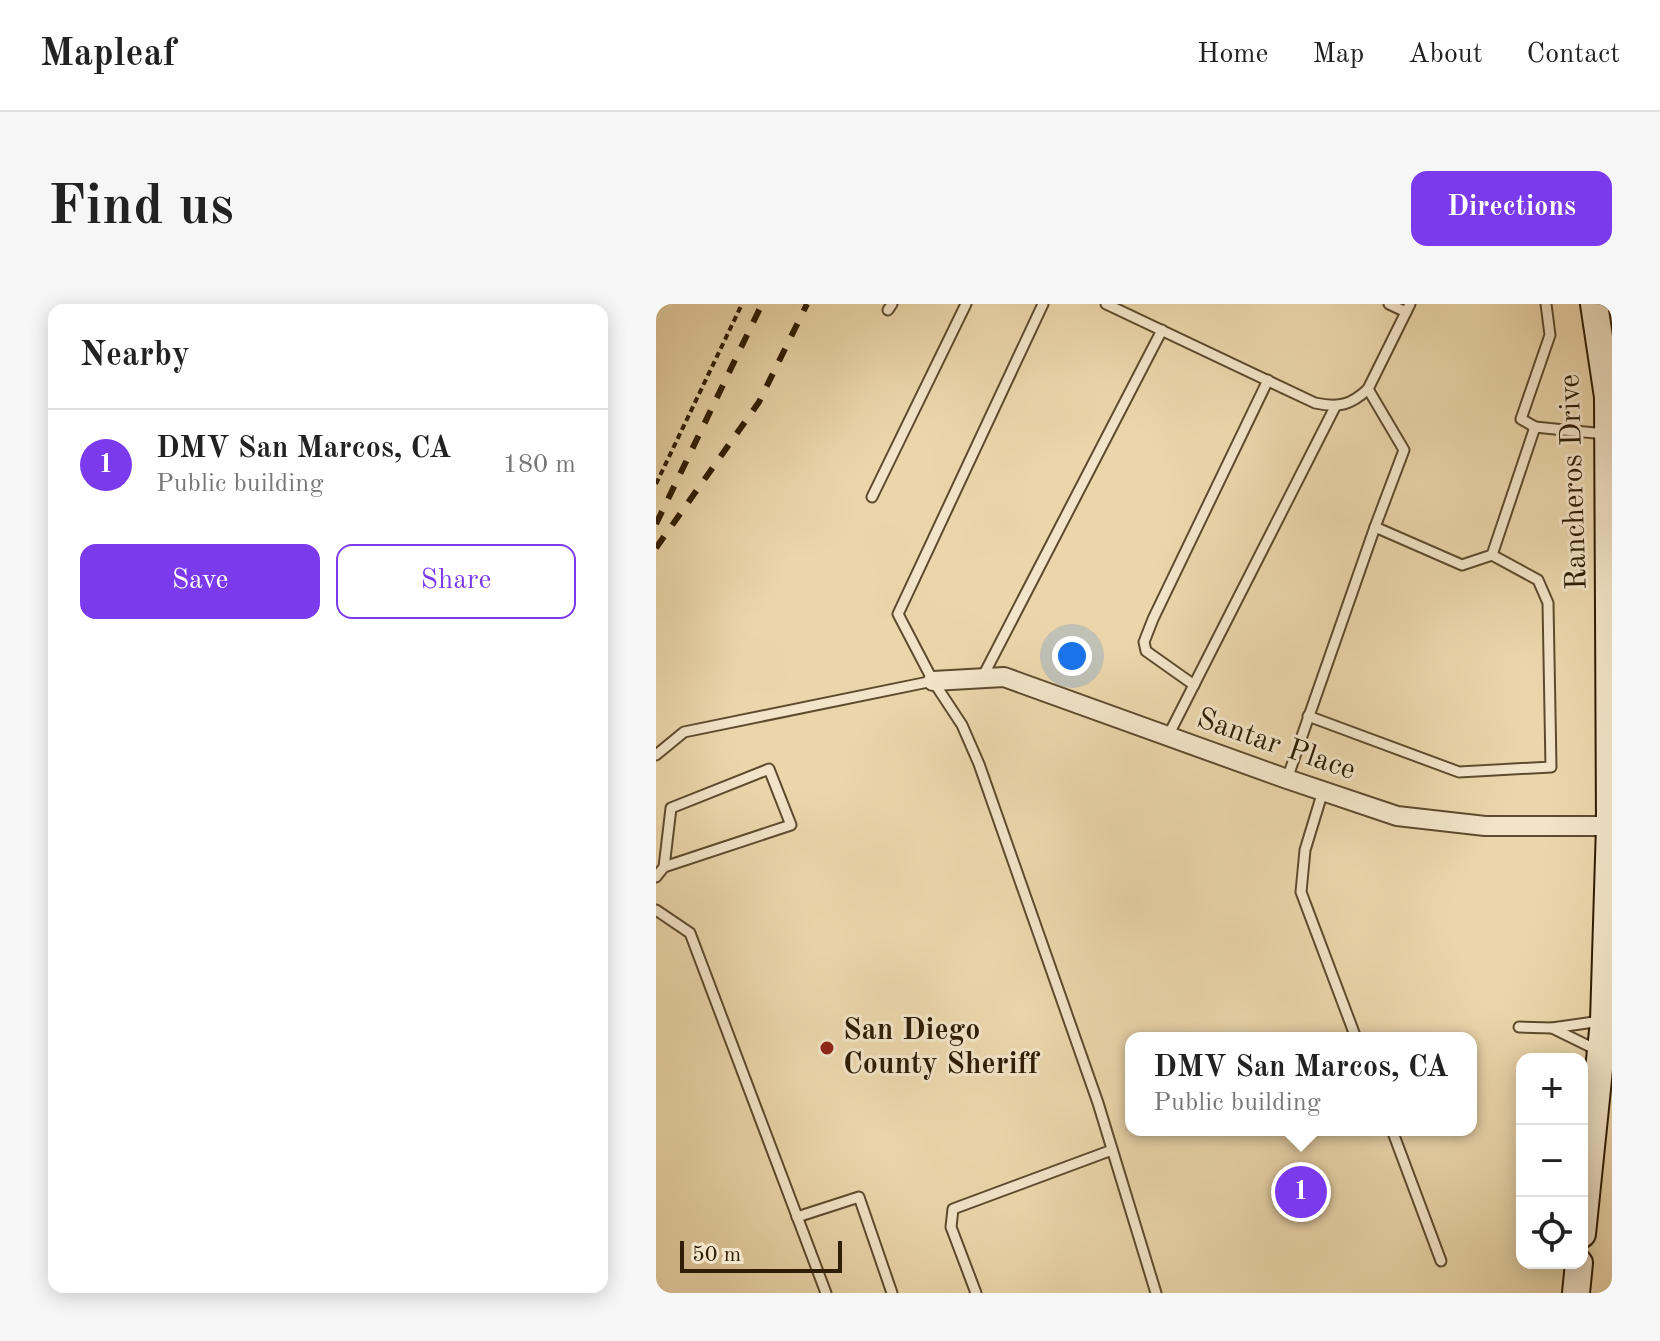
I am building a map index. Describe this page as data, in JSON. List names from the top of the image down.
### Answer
{
  "streets": {
    "main road": ["Rancheros Drive"],
    "street": ["Santar Place"]
  },
  "crossings": [
    ["Rancheros Drive", "Santar Place"]
  ],
  "places": ["San Diego County Sheriff"],
  "scale_bar": "50 m",
  "page": {
    "header": "Mapleaf",
    "nav": [
      "Home",
      "Map",
      "About",
      "Contact"
    ],
    "buttons": [
      "Directions",
      ["Save", "Share"]
    ],
    "title": "Find us",
    "heading": "Nearby",
    "list": [
      {
        "mark": "1",
        "name": "DMV San Marcos, CA",
        "note": "Public building",
        "value": "180 m"
      }
    ],
    "popup": ["DMV San Marcos, CA", "Public building"],
    "map_buttons": ["+", "−"],
    "pins": "1",
    "scale": "50 m"
  }
}
